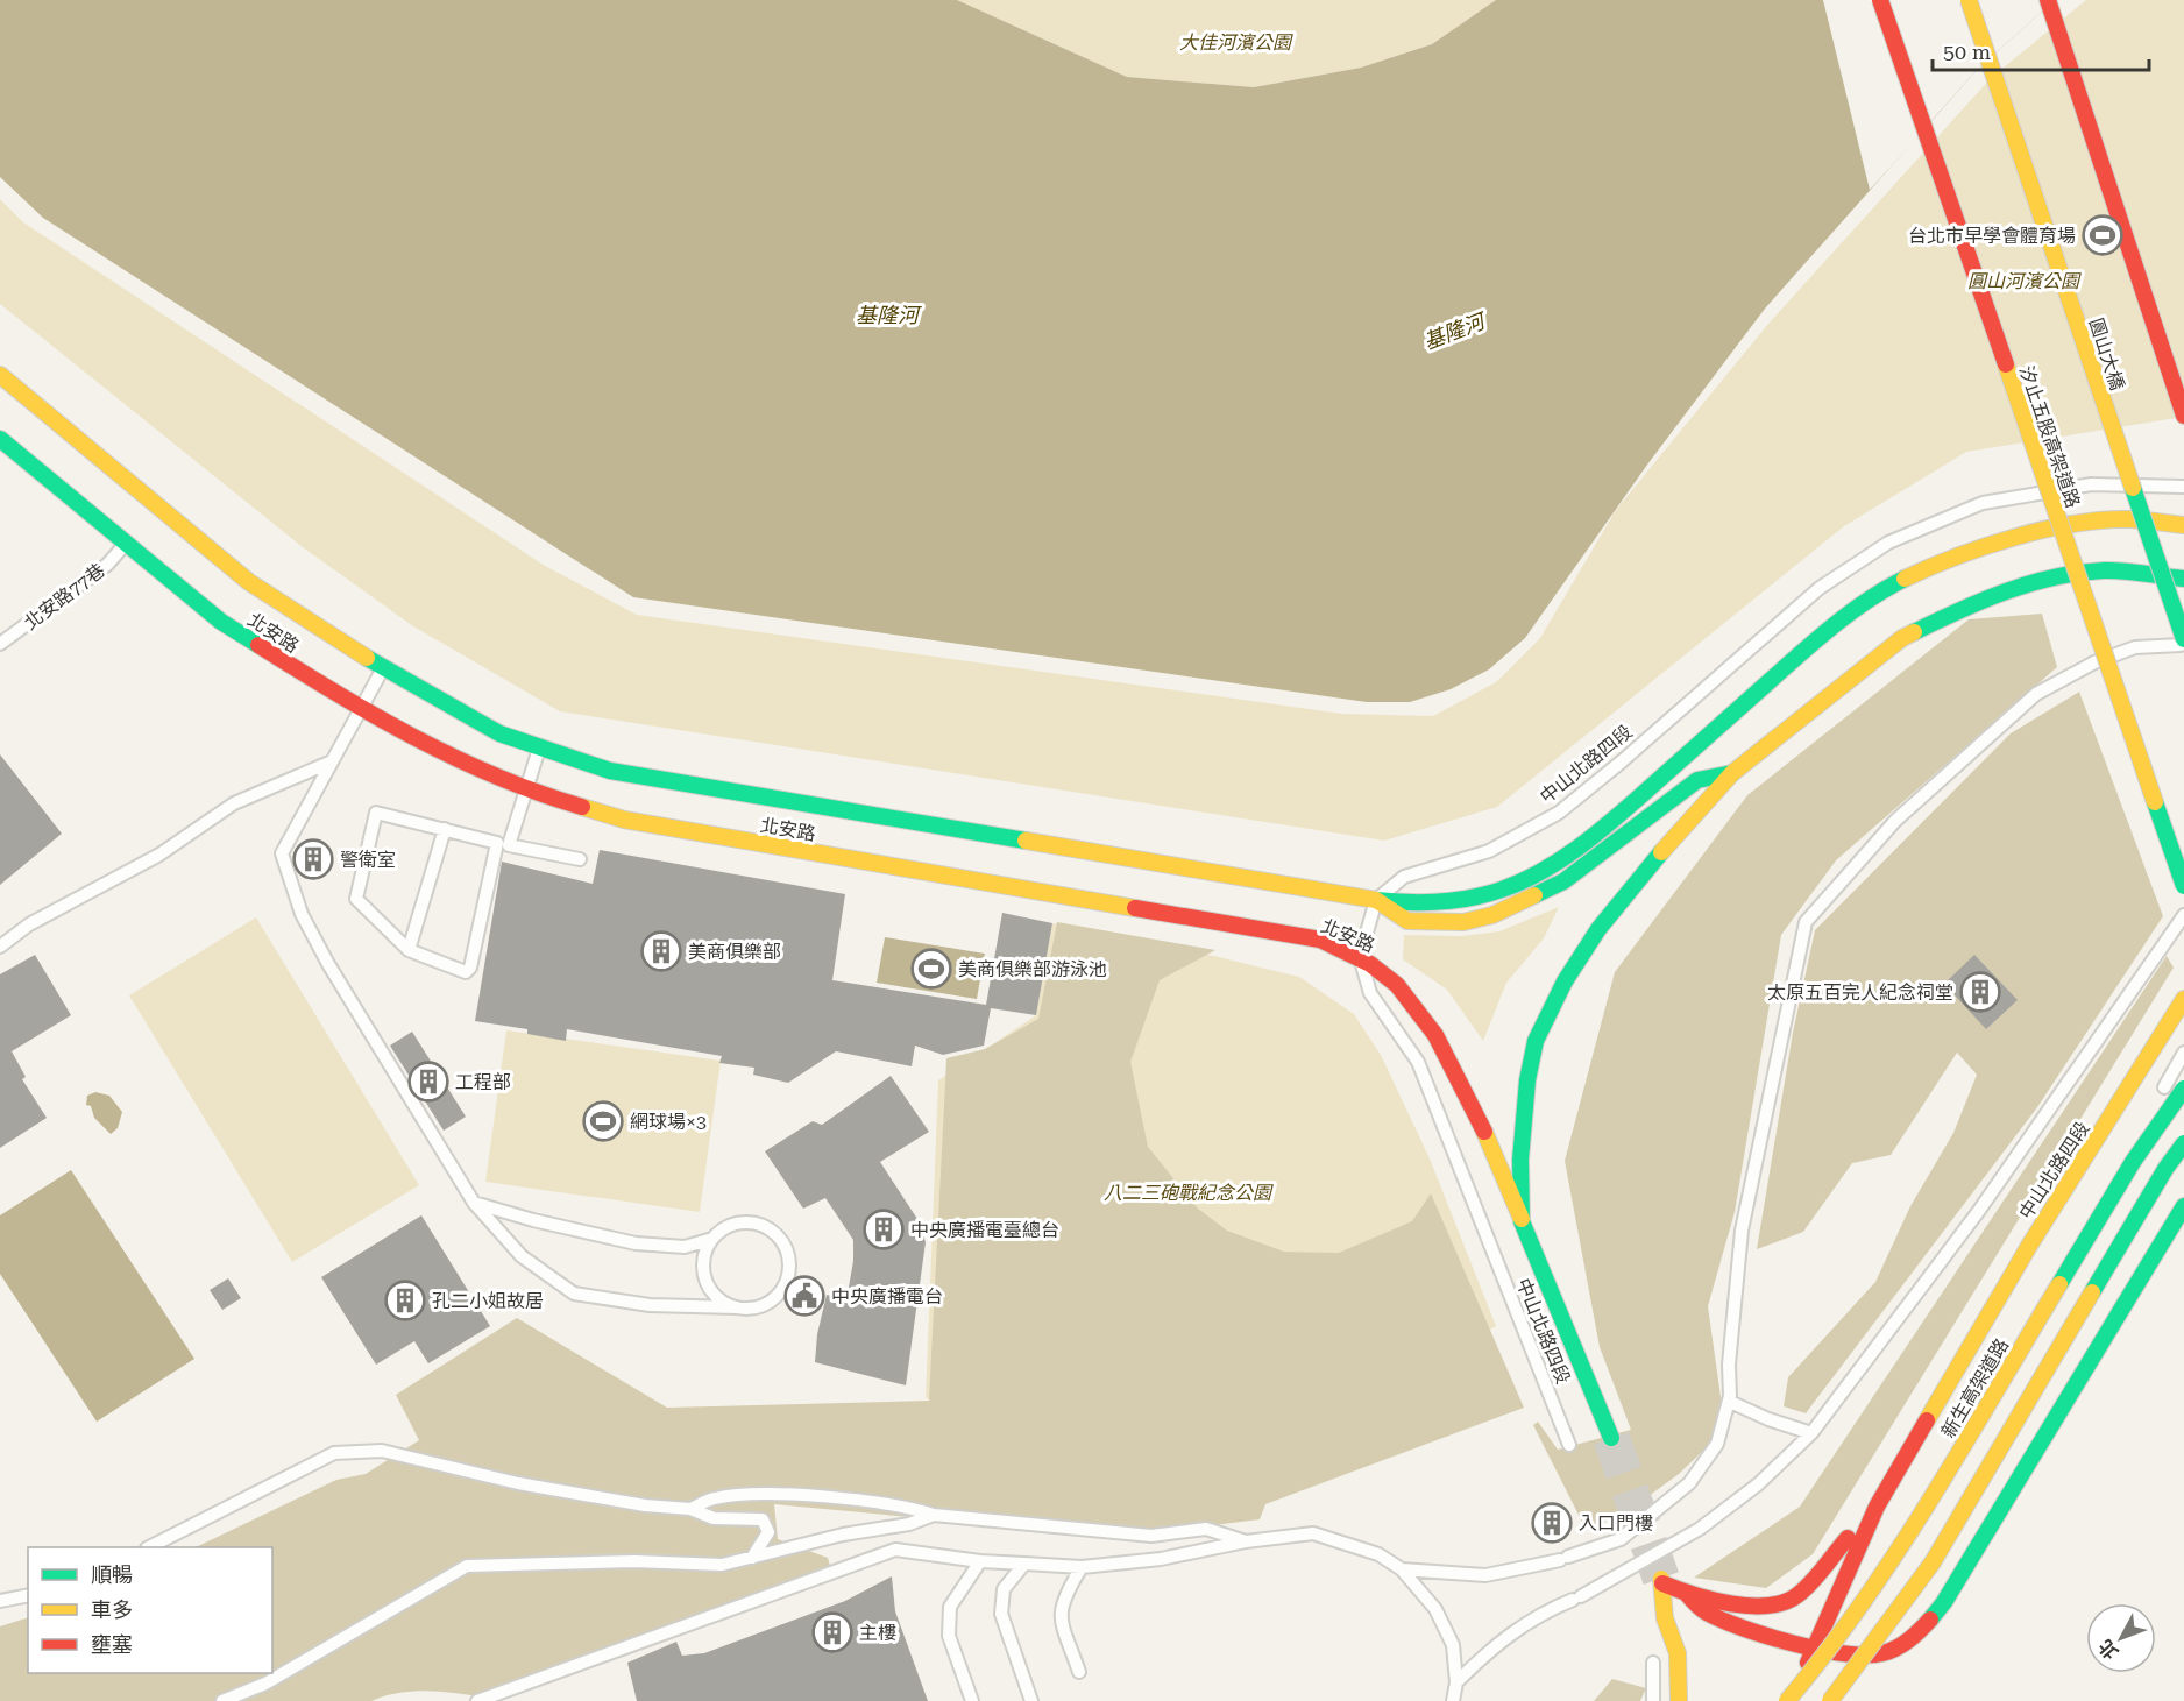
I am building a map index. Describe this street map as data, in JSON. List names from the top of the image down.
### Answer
{
  "streets": {
    "main road": [
      "圓山大橋",
      "汐止五股高架道路",
      "北安路",
      "中山北路四段",
      "新生高架道路"
    ],
    "lane": ["北安路77巷"]
  },
  "crossings": [
    ["北安路77巷", "北安路"],
    ["北安路", "中山北路四段"],
    ["中山北路四段", "新生高架道路"]
  ],
  "water": ["基隆河"],
  "parks": ["大佳河濱公園", "圓山河濱公園", "八二三砲戰紀念公園"],
  "places": {
    "sports": ["台北市早學會體育場", "美商俱樂部游泳池", "網球場×3"],
    "building": [
      "警衛室",
      "美商俱樂部",
      "太原五百完人紀念祠堂",
      "工程部",
      "中央廣播電臺總台",
      "孔二小姐故居",
      "入口門樓",
      "主樓"
    ],
    "public building": ["中央廣播電台"]
  },
  "legend": ["順暢", "車多", "壅塞"],
  "scale_bar": "50 m",
  "north": "bottom left"
}
